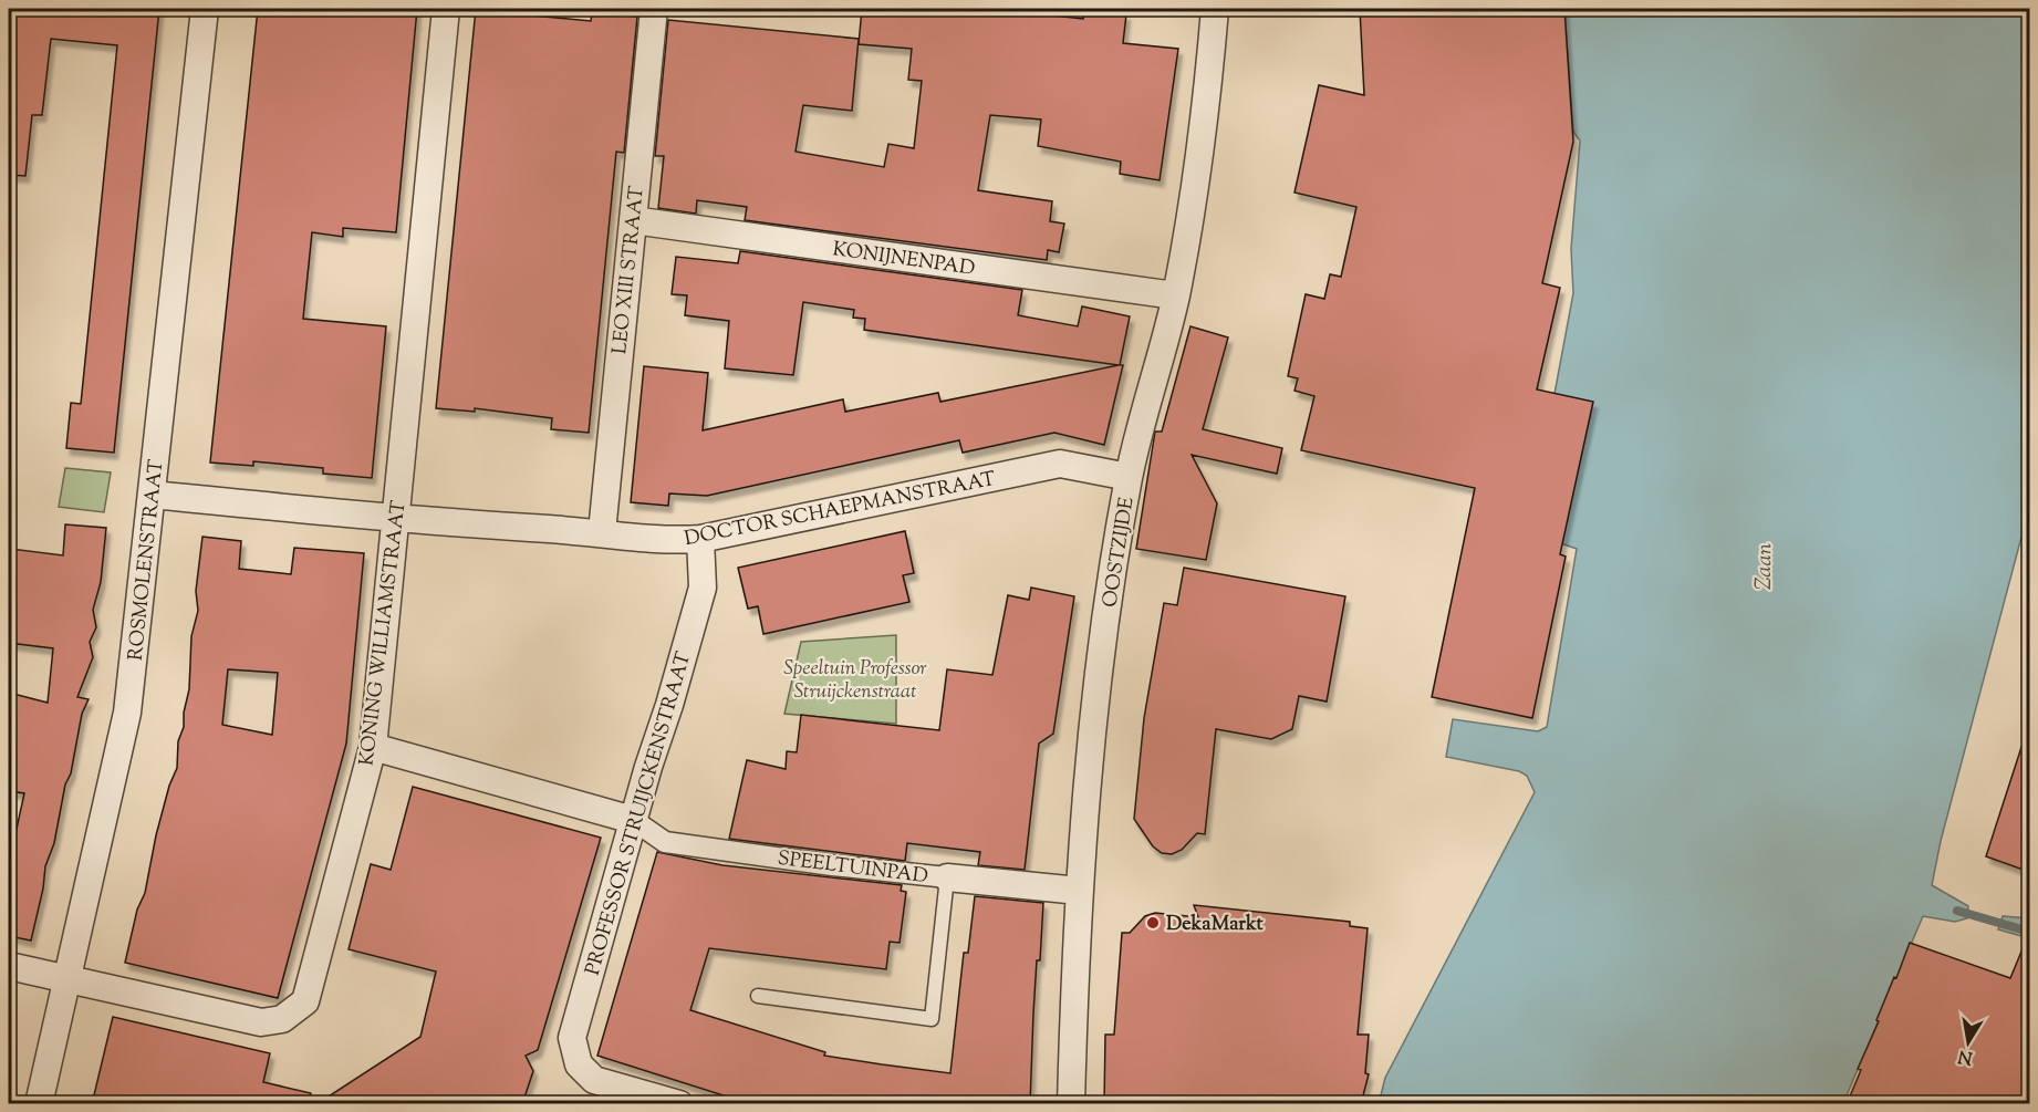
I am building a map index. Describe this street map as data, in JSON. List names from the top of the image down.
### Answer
{
  "streets": {
    "street": [
      "KONIJNENPAD",
      "LEO XIII STRAAT",
      "DOCTOR SCHAEPMANSTRAAT",
      "OOSTZIJDE",
      "ROSMOLENSTRAAT",
      "KONING WILLIAMSTRAAT",
      "PROFESSOR STRUIJCKENSTRAAT",
      "SPEELTUINPAD"
    ]
  },
  "crossings": [
    ["KONIJNENPAD", "LEO XIII STRAAT"],
    ["KONIJNENPAD", "OOSTZIJDE"],
    ["LEO XIII STRAAT", "DOCTOR SCHAEPMANSTRAAT"],
    ["DOCTOR SCHAEPMANSTRAAT", "OOSTZIJDE"],
    ["DOCTOR SCHAEPMANSTRAAT", "ROSMOLENSTRAAT"],
    ["DOCTOR SCHAEPMANSTRAAT", "KONING WILLIAMSTRAAT"],
    ["DOCTOR SCHAEPMANSTRAAT", "PROFESSOR STRUIJCKENSTRAAT"],
    ["OOSTZIJDE", "SPEELTUINPAD"],
    ["ROSMOLENSTRAAT", "KONING WILLIAMSTRAAT"],
    ["PROFESSOR STRUIJCKENSTRAAT", "SPEELTUINPAD"]
  ],
  "water": ["Zaan"],
  "parks": ["Speeltuin Professor Struijckenstraat"],
  "places": ["DekaMarkt"],
  "north": "bottom"
}
